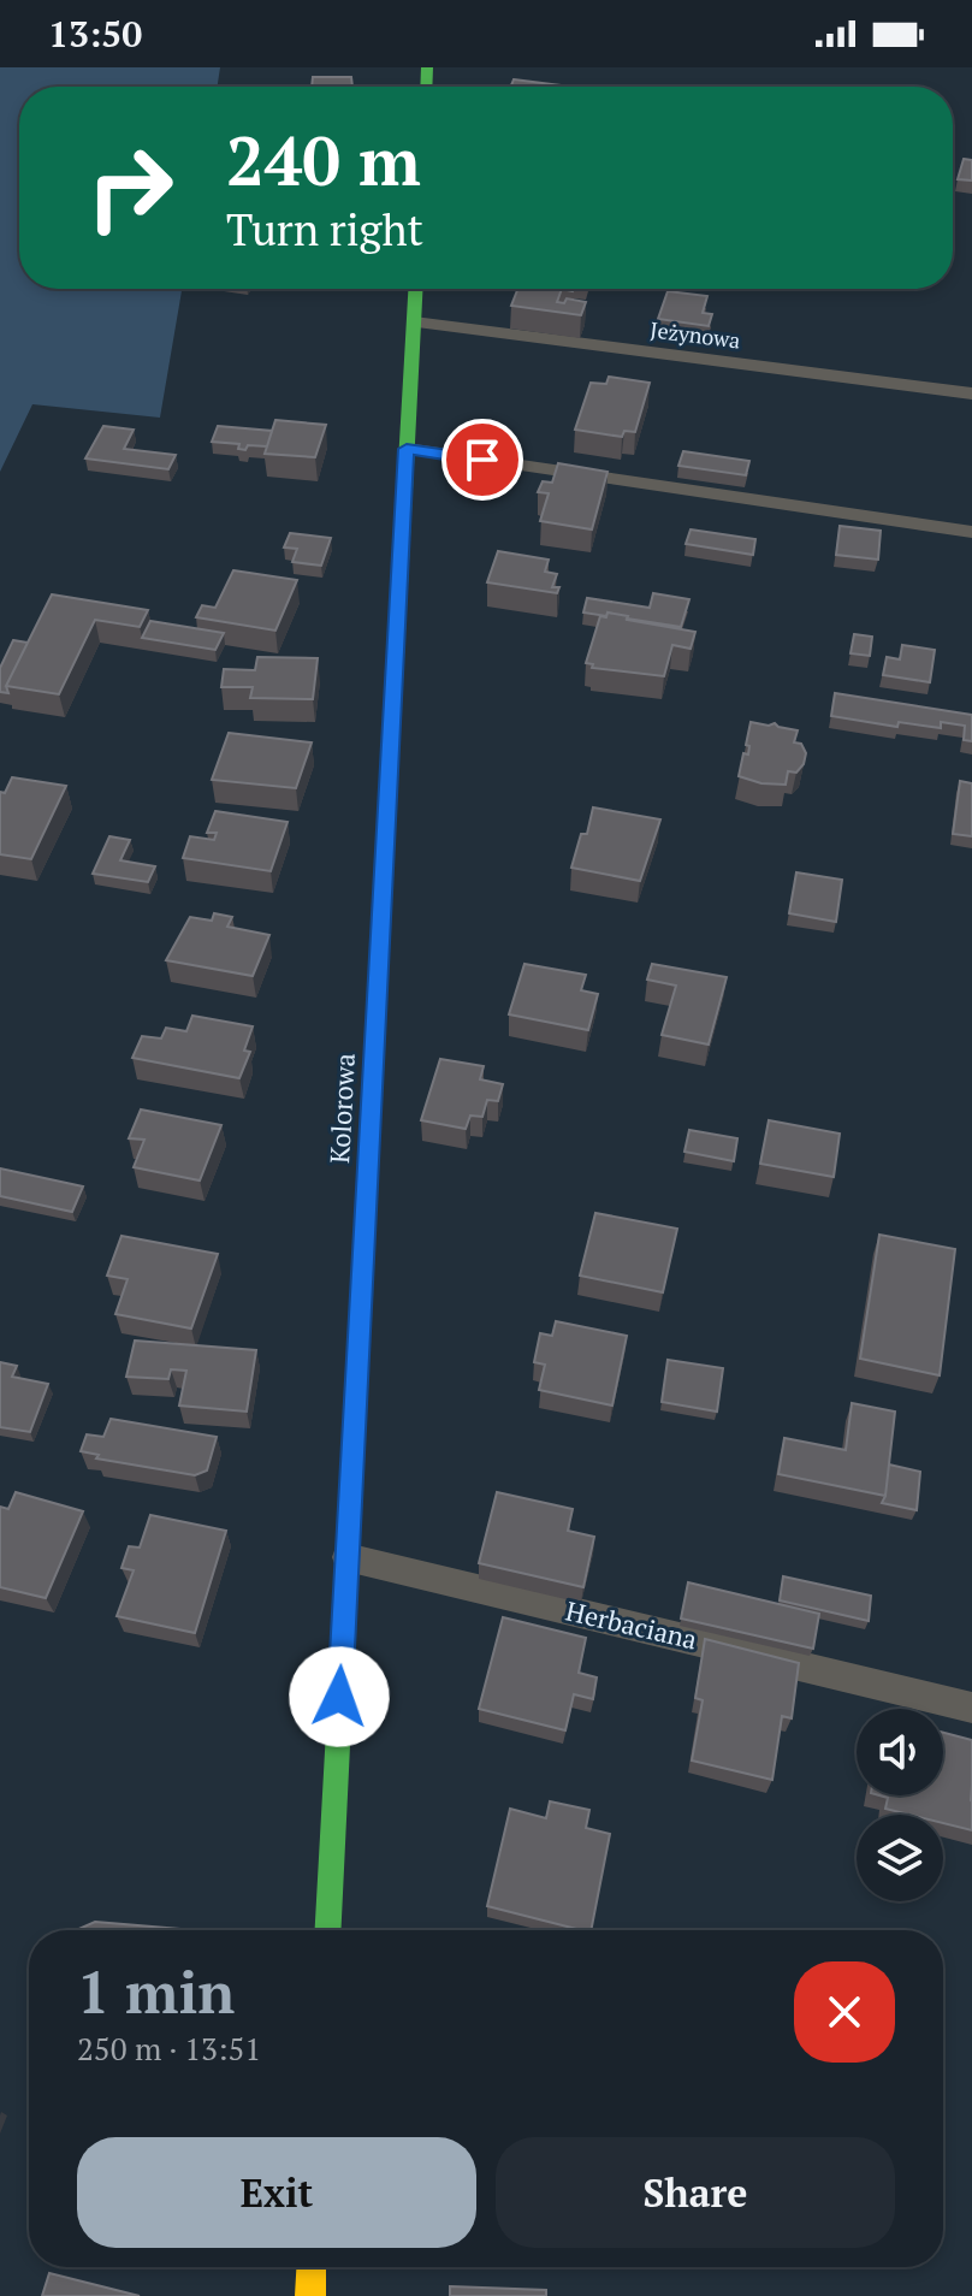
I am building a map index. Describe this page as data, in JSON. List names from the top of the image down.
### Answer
{
  "streets": {
    "street": ["Kolorowa"],
    "lane": ["Jeżynowa", "Herbaciana"]
  },
  "crossings": [
    ["Jeżynowa", "Kolorowa"],
    ["Kolorowa", "Herbaciana"]
  ],
  "page": {
    "status": "13:50",
    "turn": ["240 m", "Turn right"],
    "heading": ["1 min", "250 m · 13:51"],
    "buttons": ["Exit", "Share"]
  }
}
